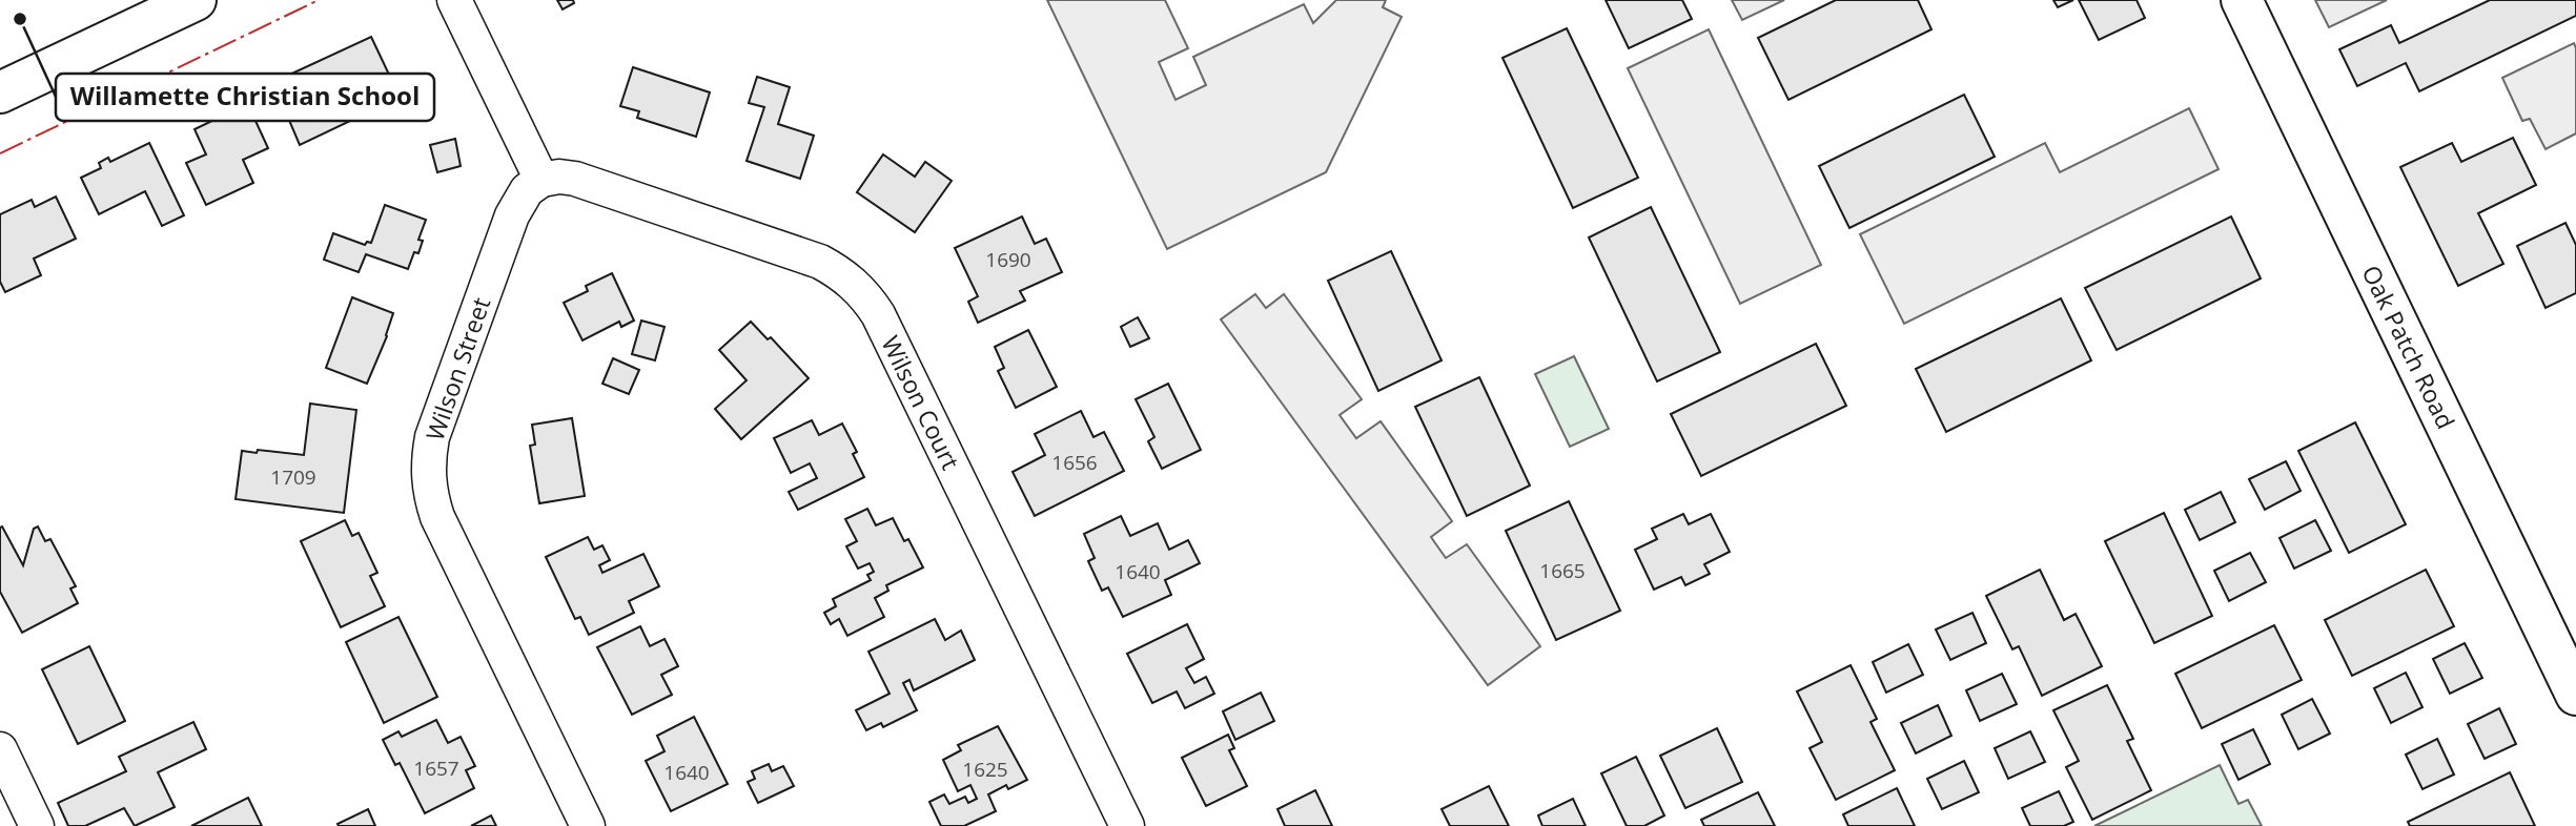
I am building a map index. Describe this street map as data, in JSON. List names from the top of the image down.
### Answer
{
  "streets": {
    "street": ["Oak Patch Road", "Wilson Street", "Wilson Court"]
  },
  "crossings": [
    ["Wilson Street", "Wilson Court"]
  ],
  "places": ["Willamette Christian School"],
  "house_numbers": [
    "1690",
    "1656",
    "1709",
    "1665",
    "1640",
    "1657",
    "1625",
    "1640"
  ]
}
